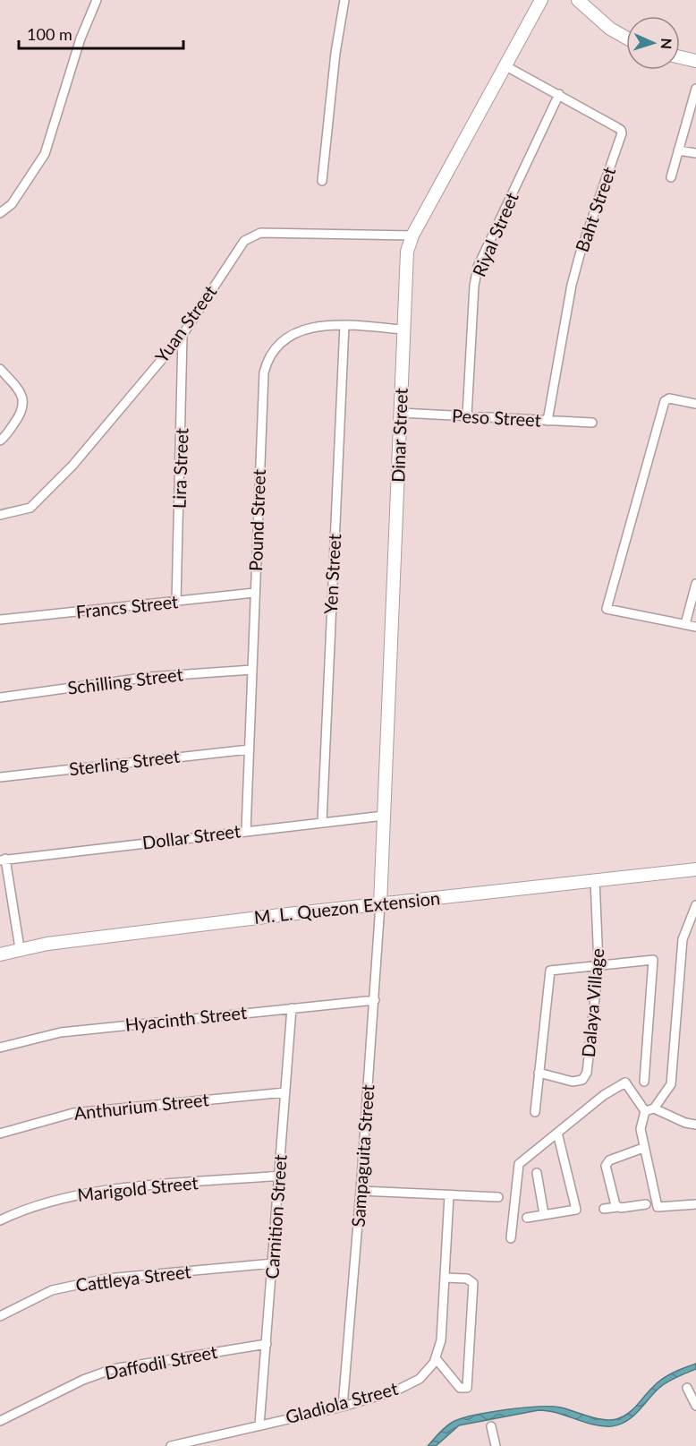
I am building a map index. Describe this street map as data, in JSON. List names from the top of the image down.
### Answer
{
  "streets": {
    "street": [
      "Baht Street",
      "Riyal Street",
      "Yuan Street",
      "Peso Street",
      "Dinar Street",
      "Lira Street",
      "Pound Street",
      "Yen Street",
      "Francs Street",
      "Schilling Street",
      "Sterling Street",
      "Dollar Street",
      "M. L. Quezon Extension",
      "Dalaya Village",
      "Hyacinth Street",
      "Anthurium Street",
      "Sampaguita Street",
      "Marigold Street",
      "Carnition Street",
      "Cattleya Street",
      "Daffodil Street",
      "Gladiola Street"
    ]
  },
  "crossings": [
    ["Baht Street", "Riyal Street"],
    ["Baht Street", "Peso Street"],
    ["Baht Street", "Dinar Street"],
    ["Riyal Street", "Peso Street"],
    ["Yuan Street", "Dinar Street"],
    ["Yuan Street", "Lira Street"],
    ["Peso Street", "Dinar Street"],
    ["Dinar Street", "Pound Street"],
    ["Dinar Street", "Dollar Street"],
    ["Dinar Street", "M. L. Quezon Extension"],
    ["Dinar Street", "Sampaguita Street"],
    ["Lira Street", "Francs Street"],
    ["Pound Street", "Yen Street"],
    ["Pound Street", "Francs Street"],
    ["Pound Street", "Schilling Street"],
    ["Pound Street", "Sterling Street"],
    ["Pound Street", "Dollar Street"],
    ["Yen Street", "Dollar Street"],
    ["M. L. Quezon Extension", "Dalaya Village"],
    ["M. L. Quezon Extension", "Sampaguita Street"],
    ["Hyacinth Street", "Sampaguita Street"],
    ["Hyacinth Street", "Carnition Street"],
    ["Anthurium Street", "Carnition Street"],
    ["Sampaguita Street", "Gladiola Street"],
    ["Marigold Street", "Carnition Street"],
    ["Carnition Street", "Cattleya Street"],
    ["Carnition Street", "Daffodil Street"],
    ["Carnition Street", "Gladiola Street"]
  ],
  "scale_bar": "100 m",
  "north": "right"
}
